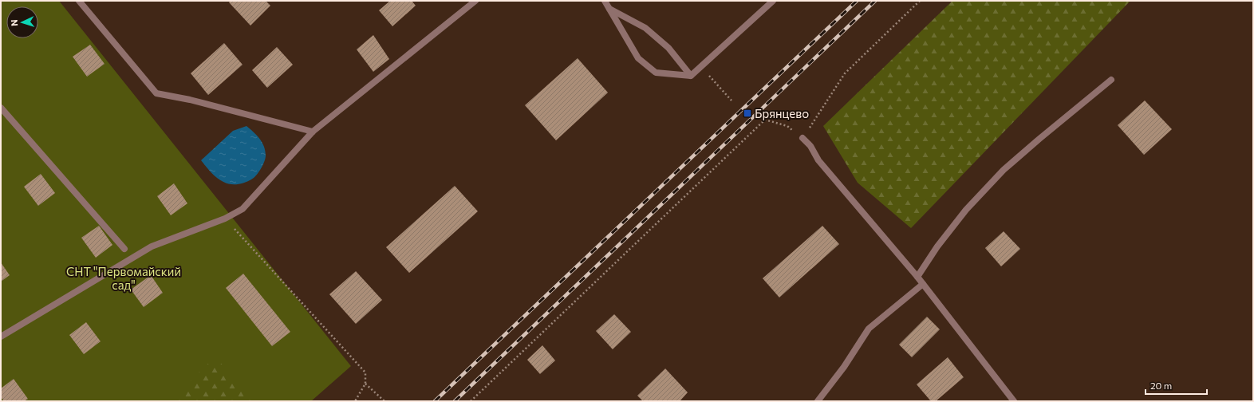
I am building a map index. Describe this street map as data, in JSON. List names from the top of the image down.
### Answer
{
  "parks": ["СНТ \"Первомайский сад\""],
  "places": {
    "transit": ["Брянцево"]
  },
  "scale_bar": "20 m",
  "north": "left"
}
